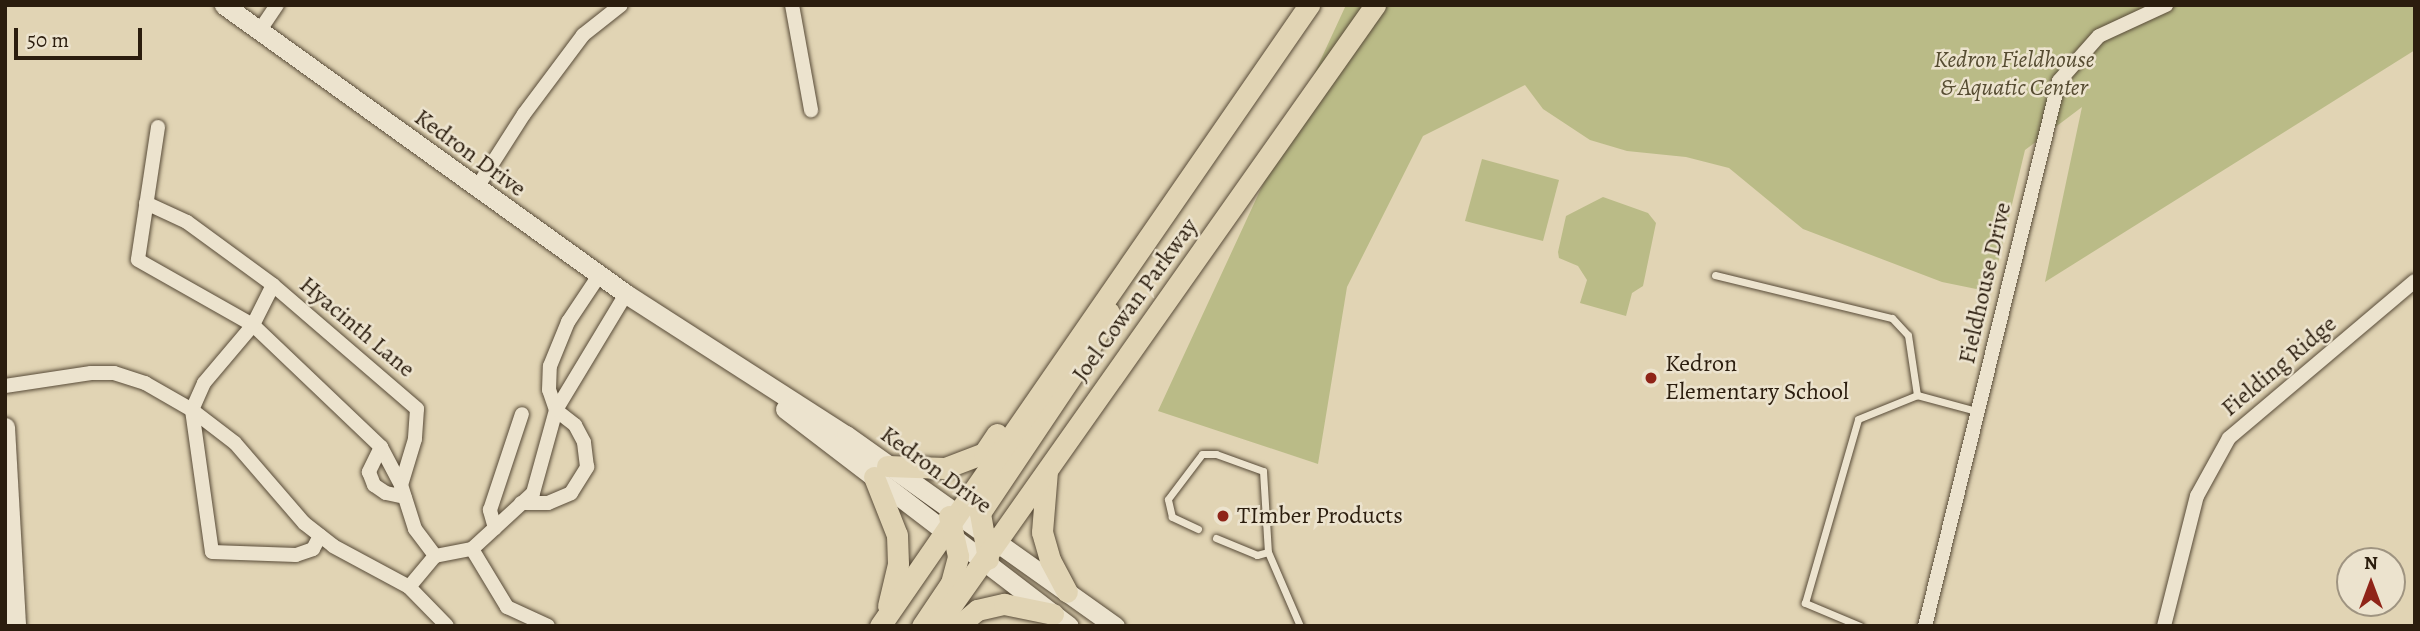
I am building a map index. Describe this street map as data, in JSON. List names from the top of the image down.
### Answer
{
  "streets": {
    "main road": ["Joel Cowan Parkway"],
    "street": [
      "Kedron Drive",
      "Fieldhouse Drive",
      "Hyacinth Lane",
      "Fielding Ridge"
    ]
  },
  "crossings": [
    ["Kedron Drive", "Joel Cowan Parkway"]
  ],
  "parks": ["Kedron Fieldhouse & Aquatic Center"],
  "places": ["Kedron Elementary School", "TImber Products"],
  "scale_bar": "50 m",
  "north": "top"
}
